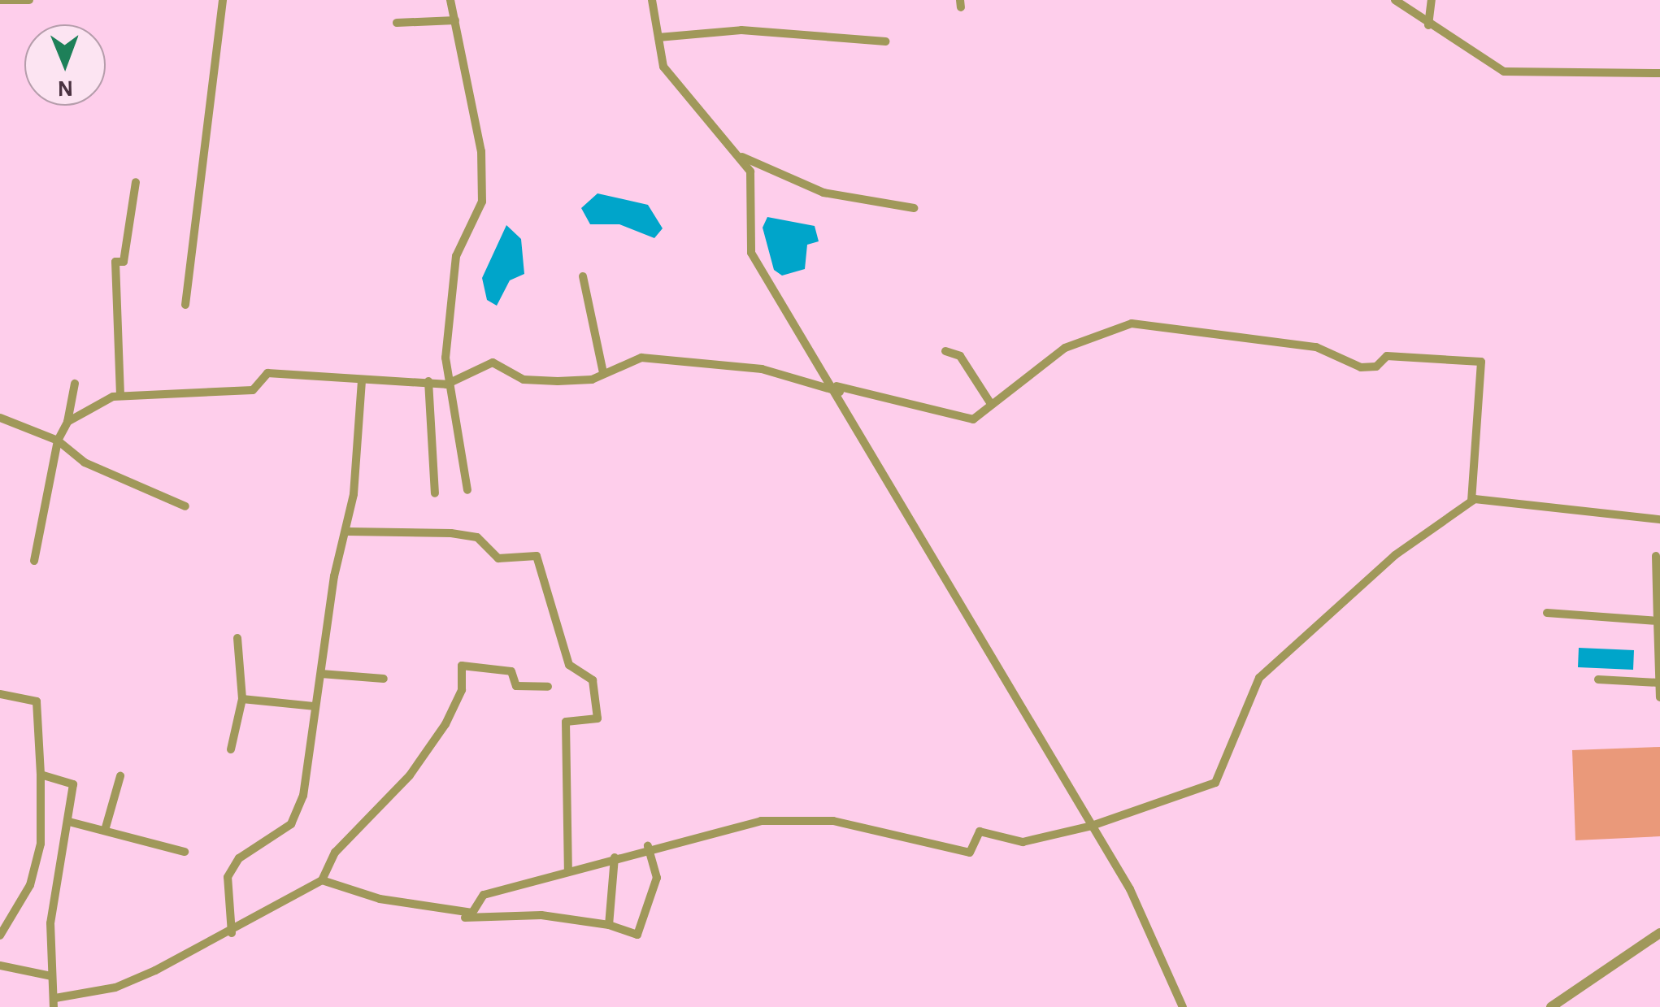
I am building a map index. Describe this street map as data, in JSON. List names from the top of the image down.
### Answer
{
  "north": "bottom"
}
